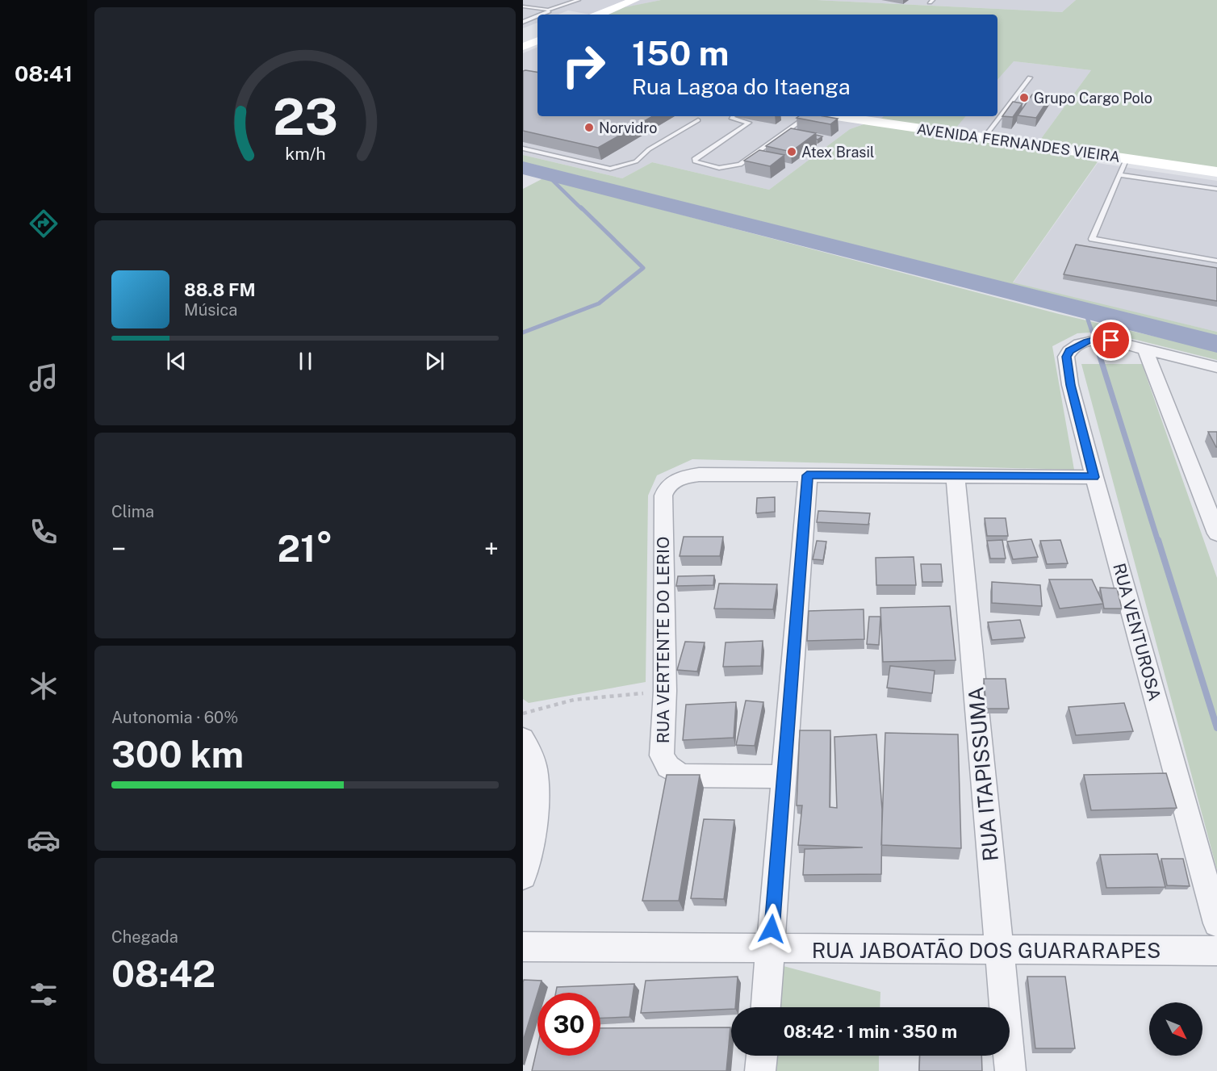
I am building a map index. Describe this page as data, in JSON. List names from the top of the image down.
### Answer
{
  "streets": {
    "main road": ["AVENIDA FERNANDES VIEIRA"],
    "street": [
      "RUA VENTUROSA",
      "RUA VERTENTE DO LERIO",
      "RUA ITAPISSUMA",
      "RUA JABOATÃO DOS GUARARAPES"
    ]
  },
  "crossings": [
    ["RUA VENTUROSA", "RUA VERTENTE DO LERIO"],
    ["RUA VERTENTE DO LERIO", "RUA ITAPISSUMA"],
    ["RUA ITAPISSUMA", "RUA JABOATÃO DOS GUARARAPES"]
  ],
  "places": ["Grupo Cargo Polo", "Norvidro", "Atex Brasil"],
  "north": "bottom right",
  "page": {
    "tabs": "08:41",
    "turn": ["150 m", "Rua Lagoa do Itaenga"],
    "song": ["88.8 FM", "Música"],
    "tile": [
      "Clima",
      ["Autonomia · 60%", "300 km"],
      ["Chegada", "08:42"]
    ],
    "heat": ["−", "21°", "+"],
    "limit": "30",
    "trip": "08:42 · 1 min · 350 m",
    "gauge": ["23", "km/h"]
  }
}
